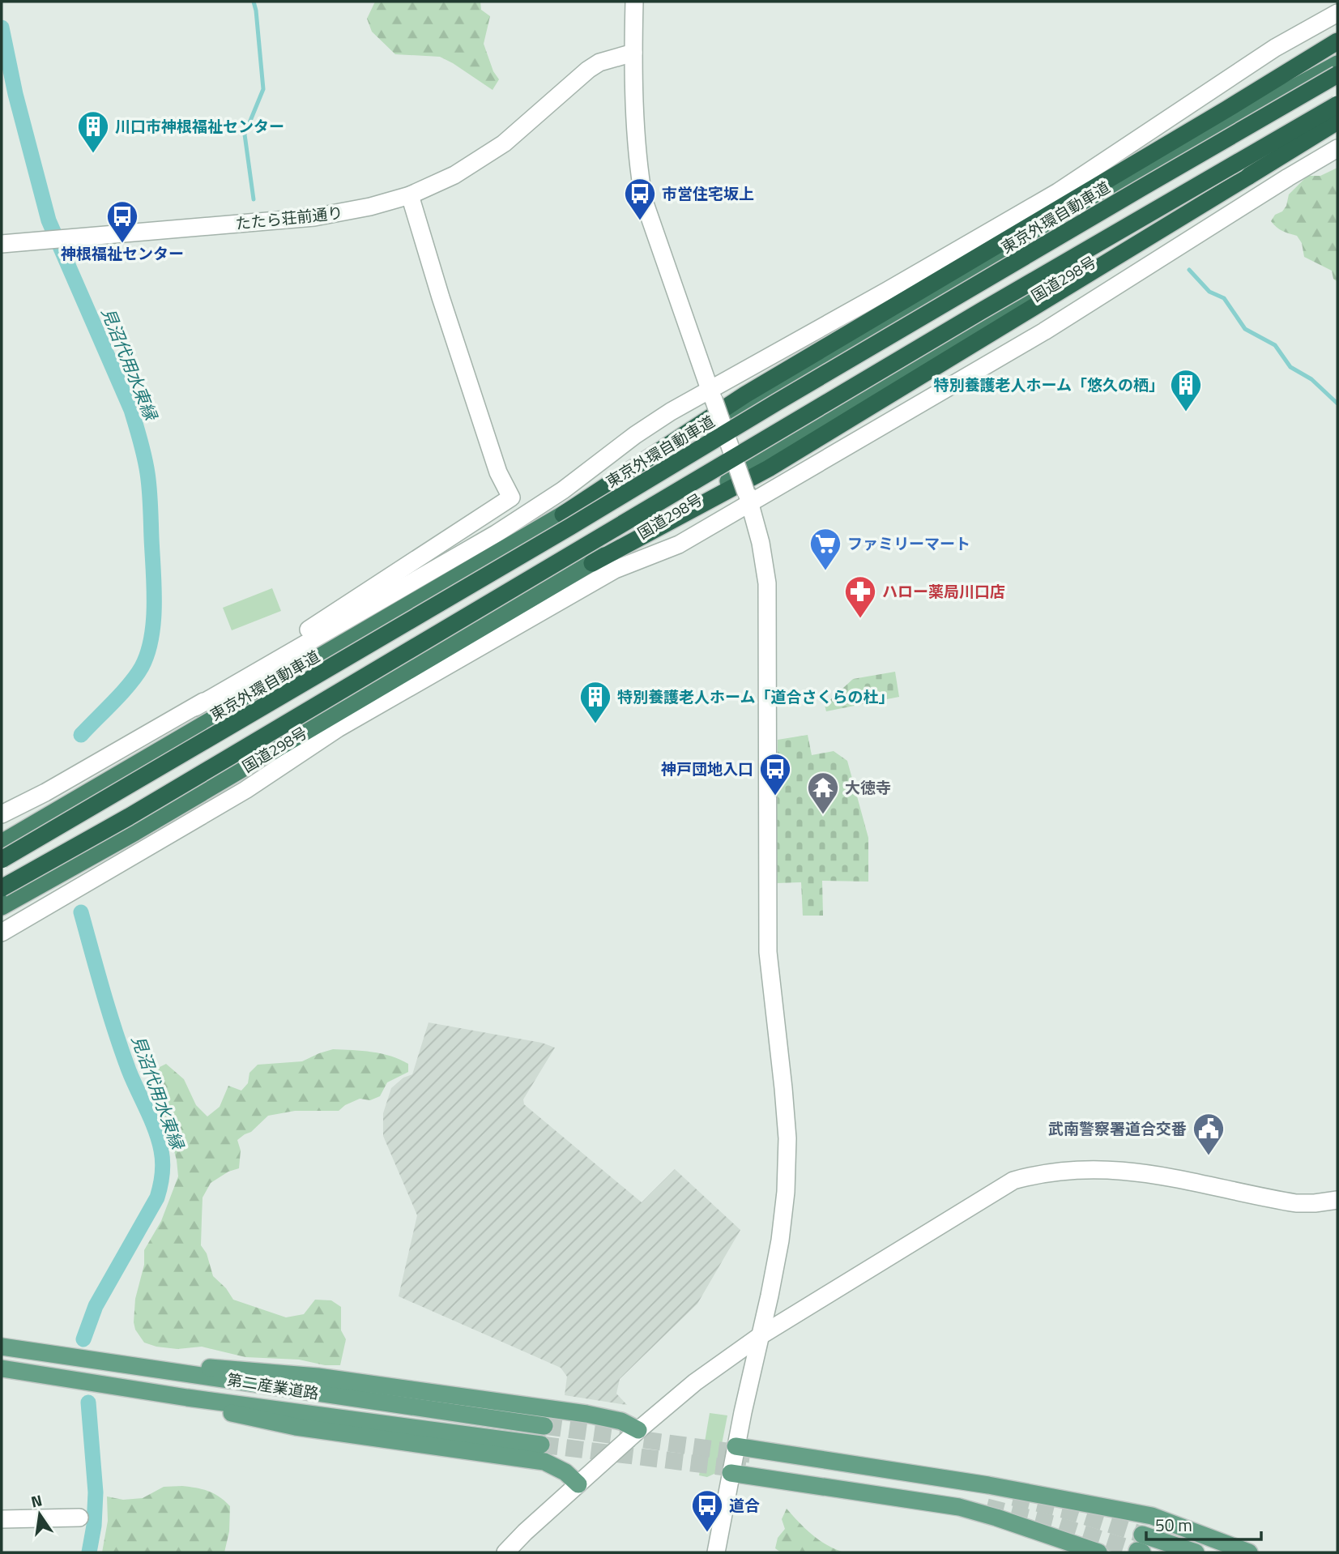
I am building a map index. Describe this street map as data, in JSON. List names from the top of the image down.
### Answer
{
  "streets": {
    "highway": ["東京外環自動車道", "国道298号"],
    "main road": ["第二産業道路"],
    "street": ["たたら荘前通り"]
  },
  "water": ["見沼代用水東縁"],
  "places": {
    "building": ["川口市神根福祉センター", "特別養護老人ホーム「悠久の栖」", "特別養護老人ホーム「道合さくらの杜」"],
    "bus stop": [
      "市営住宅坂上",
      "神根福祉センター",
      "神戸団地入口",
      "道合"
    ],
    "supermarket": ["ファミリーマート"],
    "pharmacy": ["ハロー薬局川口店"],
    "temple": ["大徳寺"],
    "public building": ["武南警察署道合交番"]
  },
  "scale_bar": "50 m",
  "north": "top"
}
